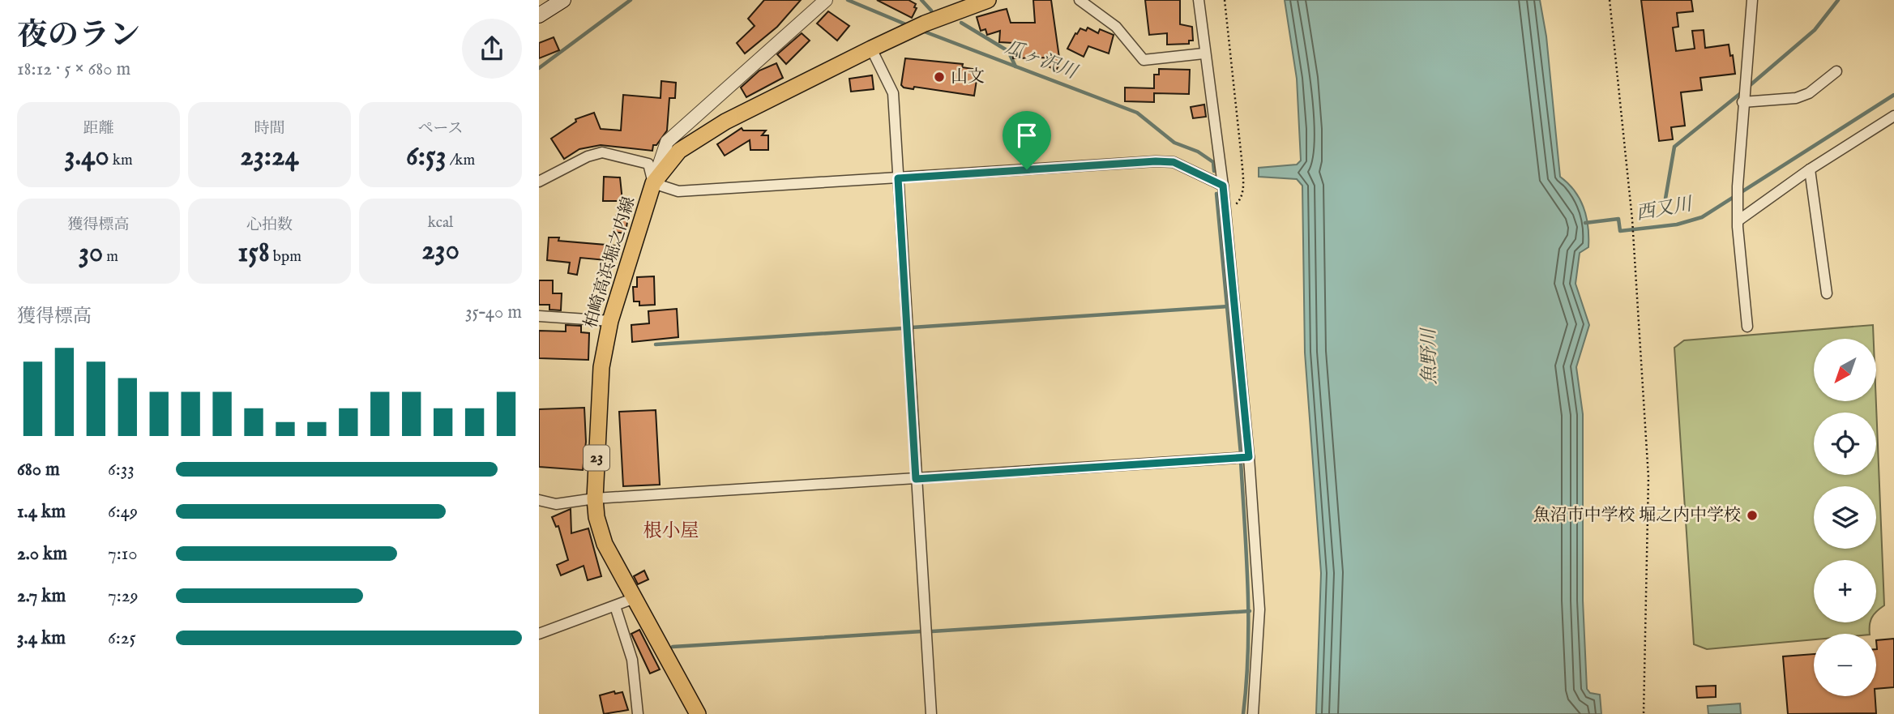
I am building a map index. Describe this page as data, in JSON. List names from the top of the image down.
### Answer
{
  "streets": {
    "main road": ["柏崎高浜堀之内線", "23"]
  },
  "districts": ["根小屋"],
  "water": ["瓜ヶ沢川", "西又川", "魚野川"],
  "places": ["山文", "魚沼市中学校 堀之内中学校"],
  "north": "bottom left",
  "page": {
    "heading": ["夜のラン", "18:12 · 5 × 680 m"],
    "stats": [
      ["距離", "3.40 km"],
      ["時間", "23:24"],
      ["ペース", "6:53 /km"],
      ["獲得標高", "30 m"],
      ["心拍数", "158 bpm"],
      ["kcal", "230"]
    ],
    "chart": ["獲得標高", "35–40 m"],
    "map_buttons": ["+", "−"],
    "list": [
      {
        "name": "680 m",
        "note": "6:33"
      },
      {
        "name": "1.4 km",
        "note": "6:49"
      },
      {
        "name": "2.0 km",
        "note": "7:10"
      },
      {
        "name": "2.7 km",
        "note": "7:29"
      },
      {
        "name": "3.4 km",
        "note": "6:25"
      }
    ]
  }
}
